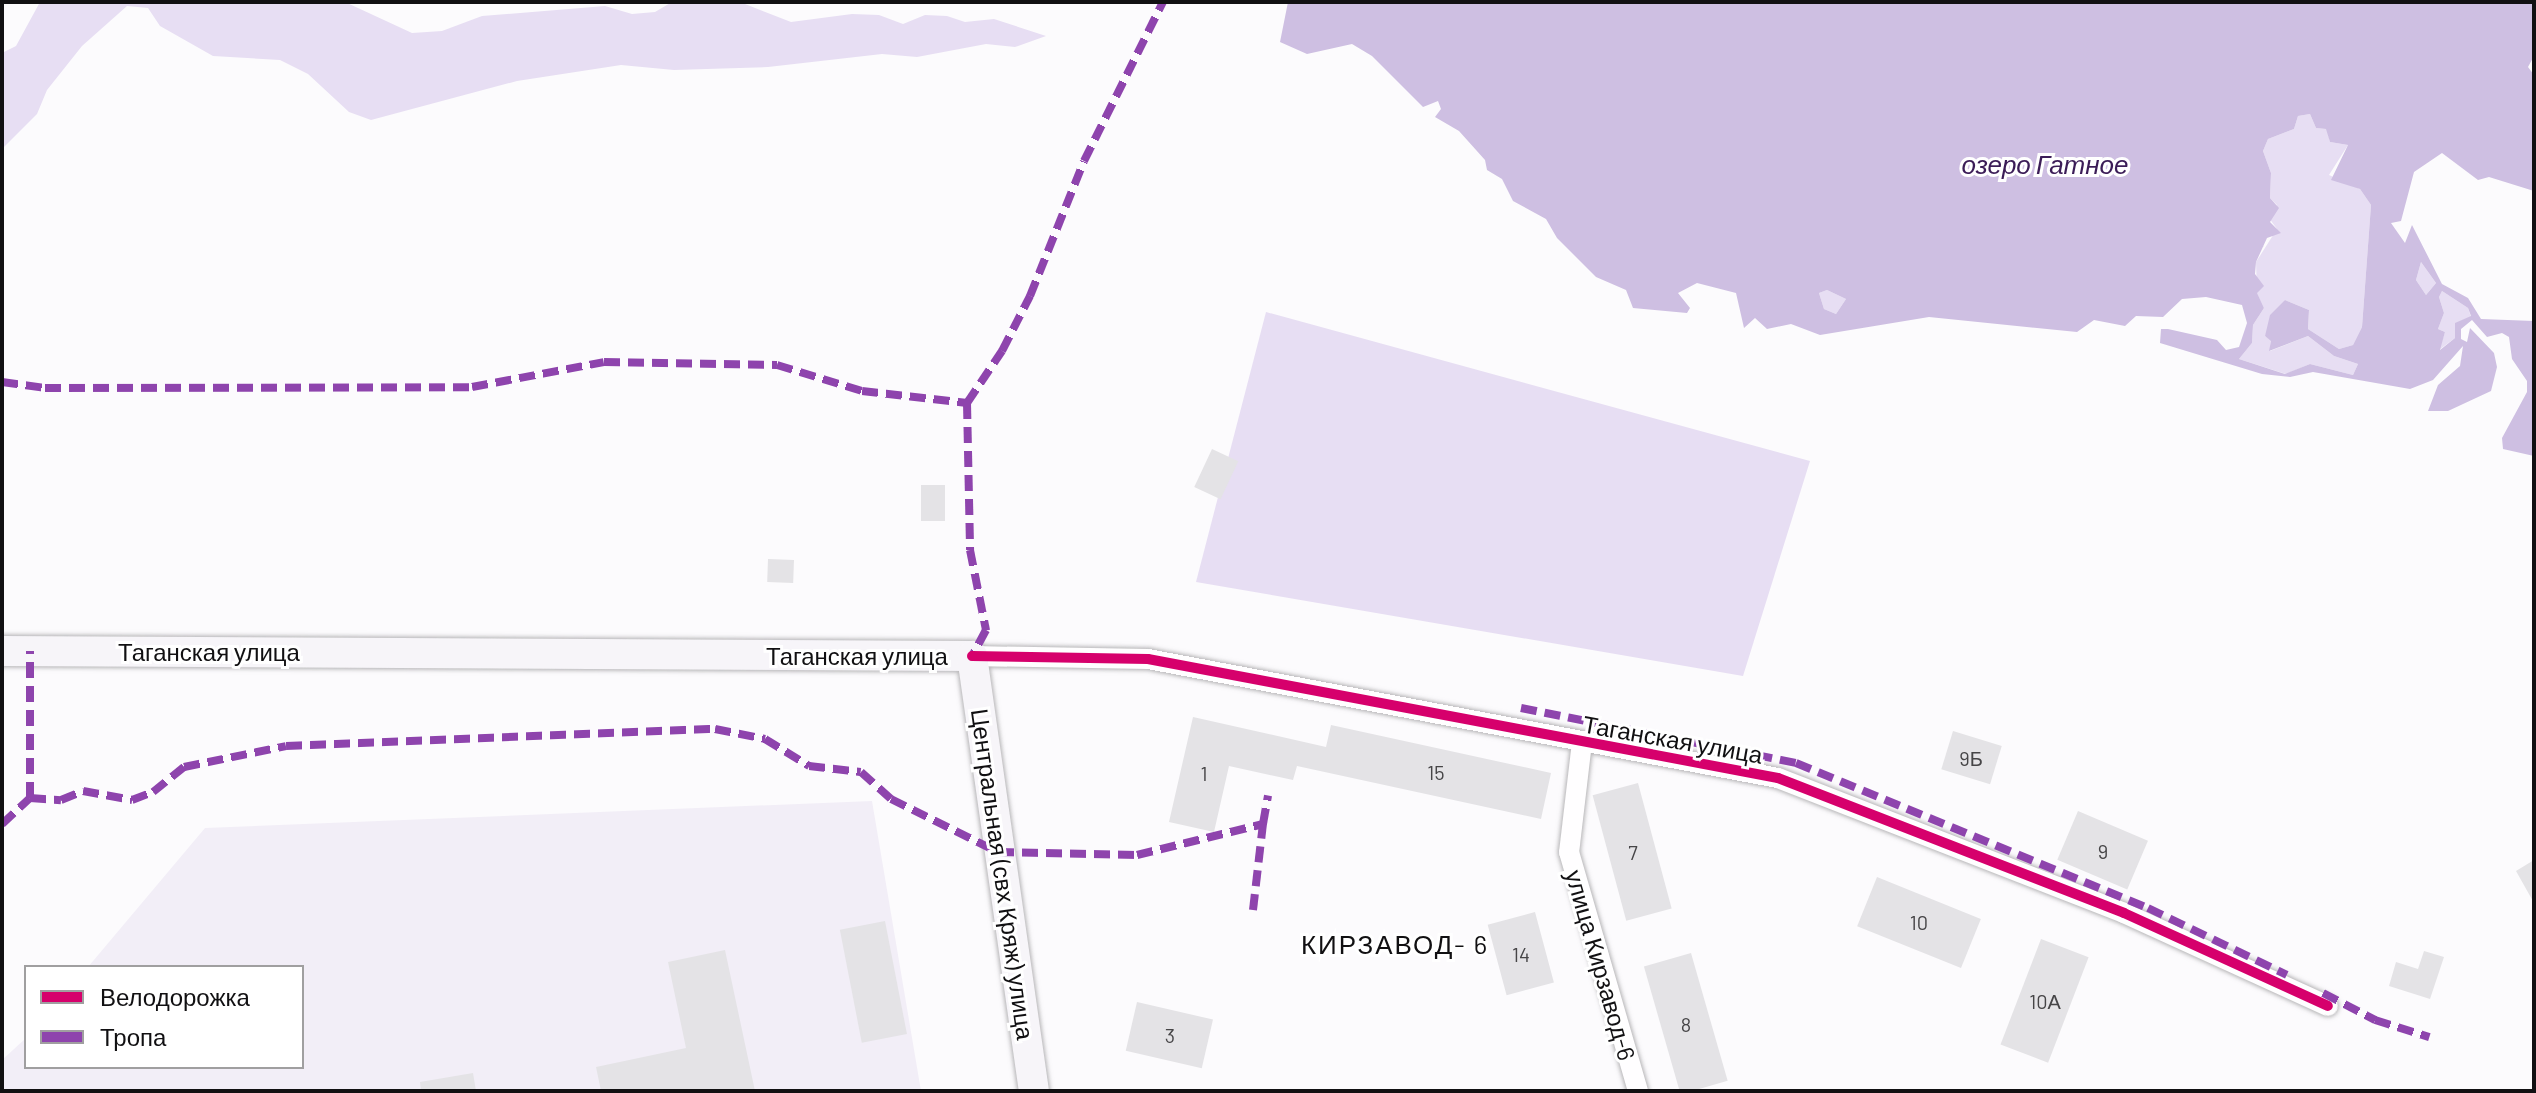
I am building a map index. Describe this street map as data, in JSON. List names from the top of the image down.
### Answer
{
  "streets": {
    "main road": ["Таганская улица", "Центральная (свх Кряж) улица"],
    "street": ["улица Кирзавод-6"]
  },
  "crossings": [
    ["Таганская улица", "Центральная (свх Кряж) улица"],
    ["Таганская улица", "улица Кирзавод-6"]
  ],
  "districts": ["КИРЗАВОД- 6"],
  "water": ["озеро Гатное"],
  "house_numbers": [
    "9Б",
    "15",
    "1",
    "9",
    "7",
    "10",
    "14",
    "10А",
    "8",
    "3"
  ],
  "legend": ["Велодорожка", "Тропа"]
}
